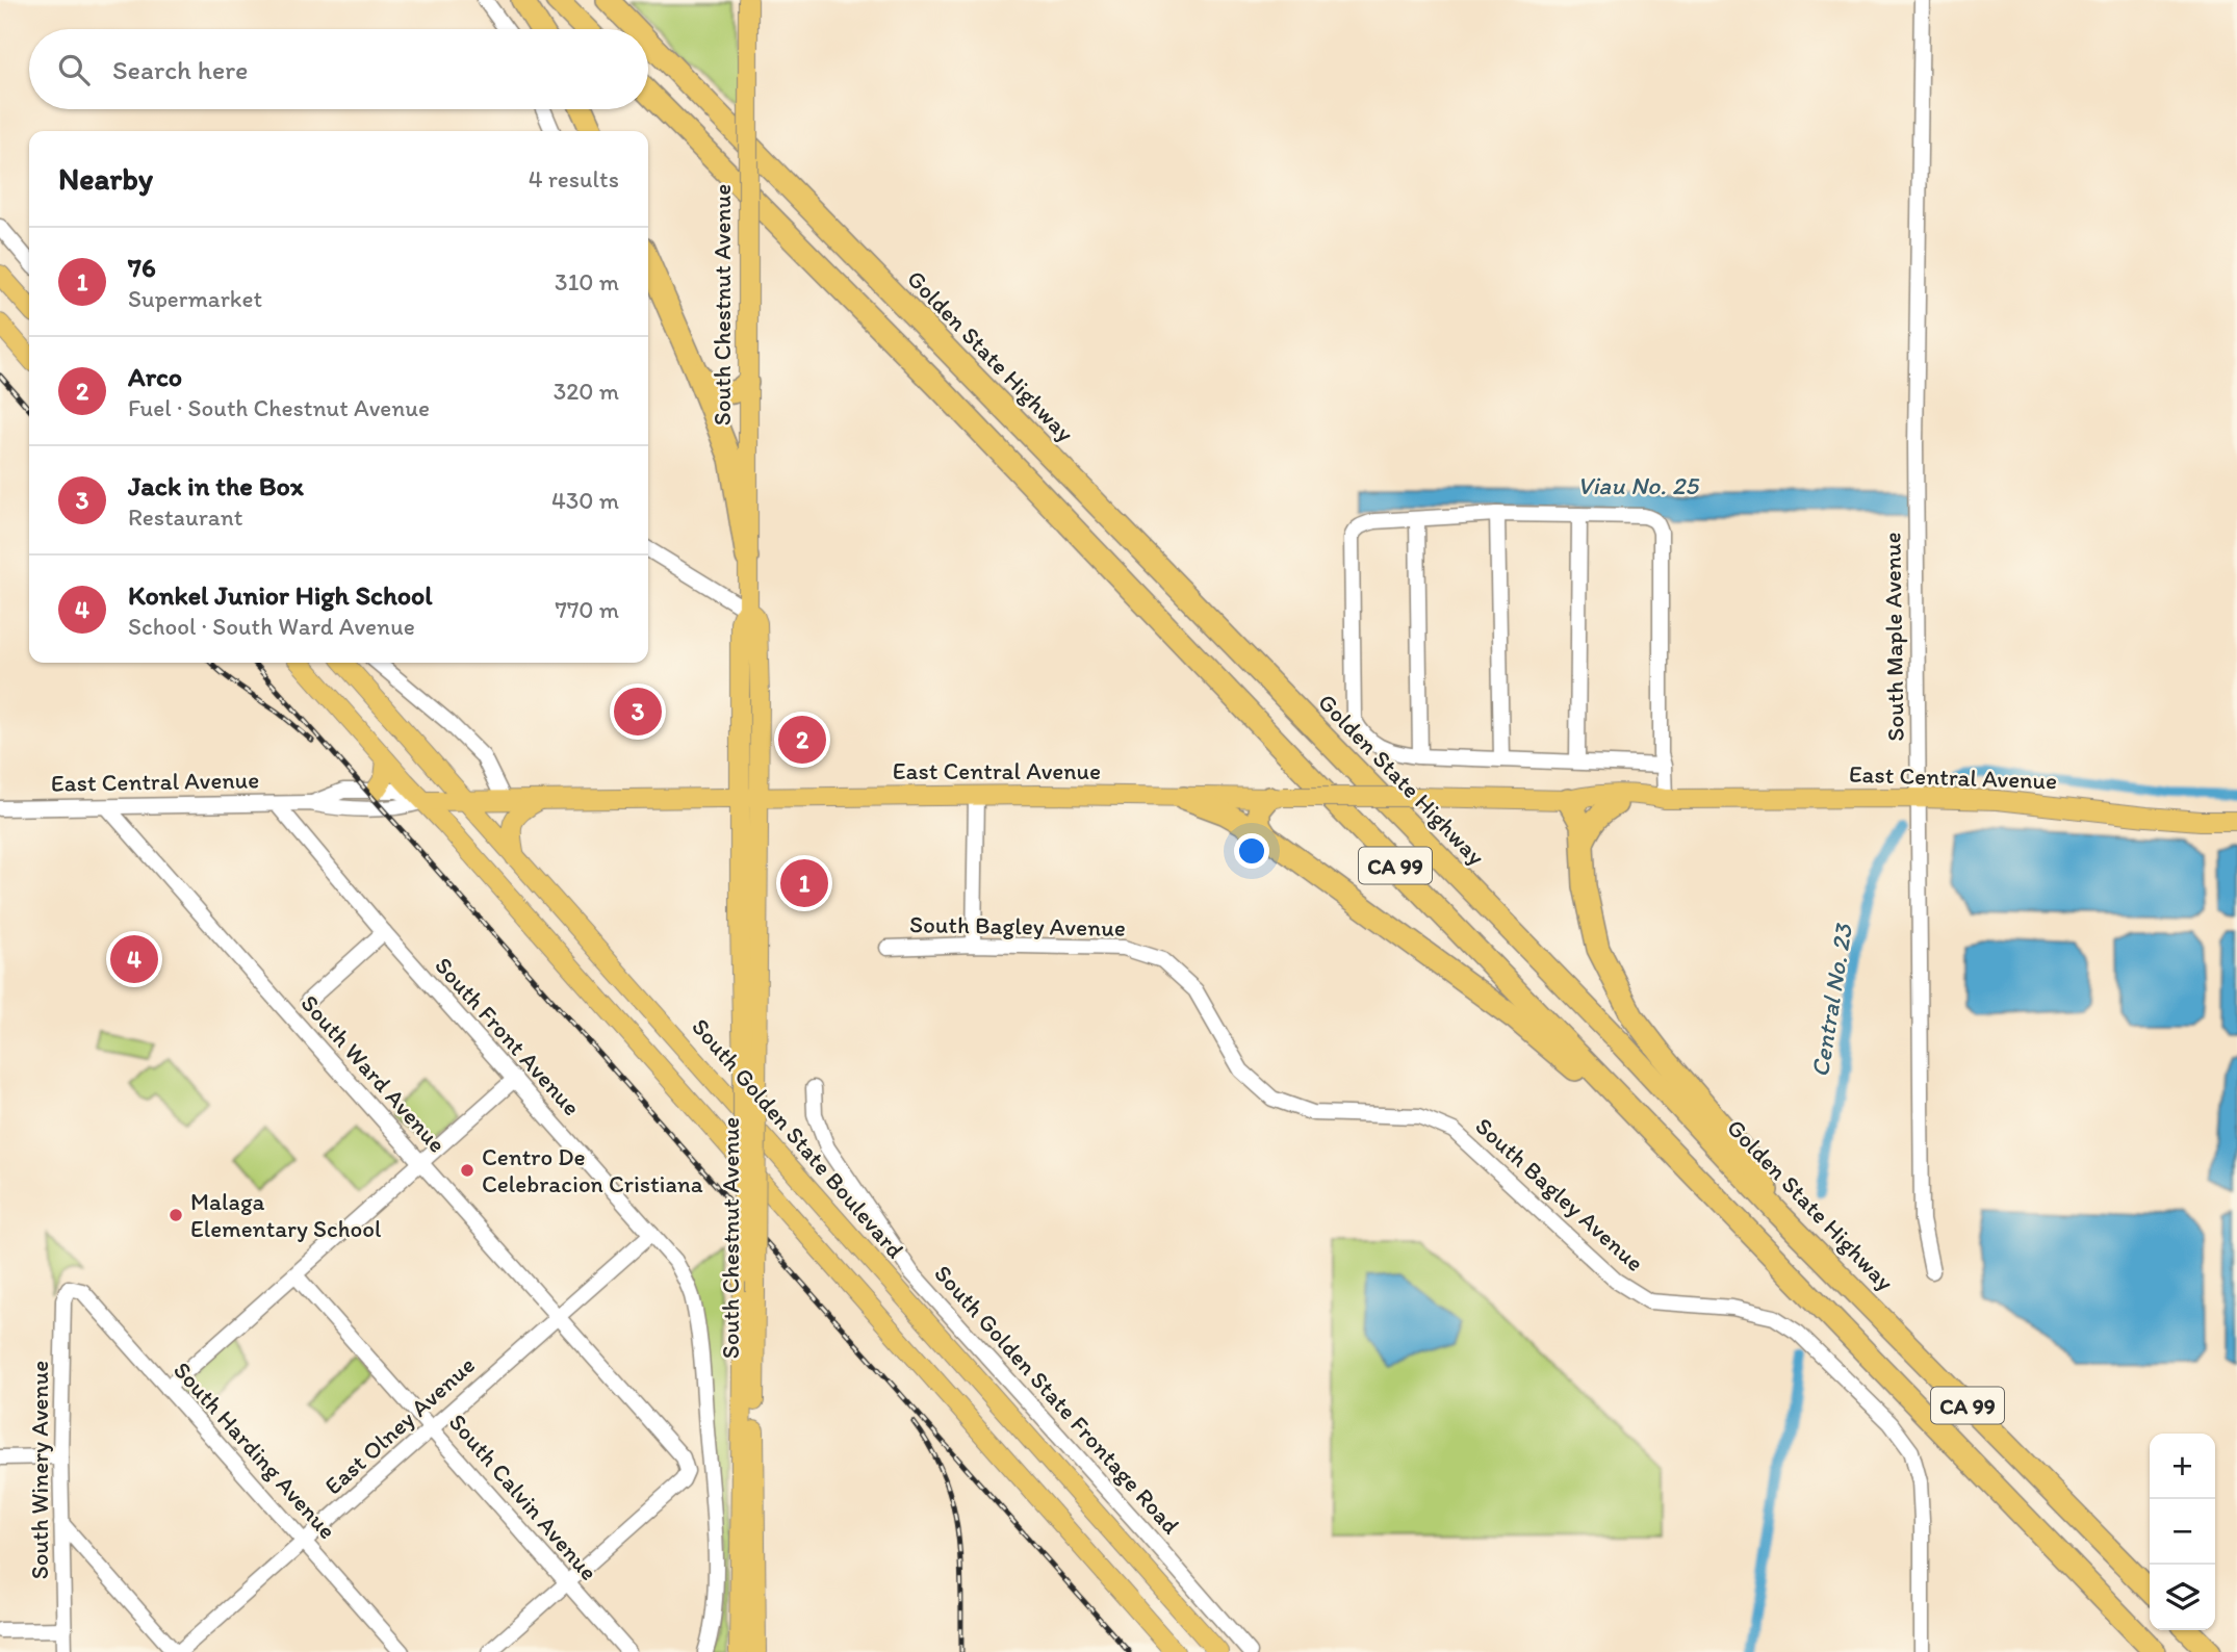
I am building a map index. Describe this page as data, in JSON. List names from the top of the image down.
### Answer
{
  "streets": {
    "highway": ["Golden State Highway", "CA 99"],
    "main road": ["South Chestnut Avenue", "East Central Avenue", "South Golden State Boulevard"],
    "street": [
      "South Maple Avenue",
      "South Bagley Avenue",
      "South Front Avenue",
      "South Ward Avenue",
      "South Golden State Frontage Road",
      "East Olney Avenue",
      "South Harding Avenue",
      "South Winery Avenue",
      "South Calvin Avenue"
    ]
  },
  "crossings": [
    ["South Chestnut Avenue", "East Central Avenue"],
    ["South Maple Avenue", "East Central Avenue"],
    ["East Central Avenue", "South Front Avenue"],
    ["East Central Avenue", "South Ward Avenue"],
    ["East Central Avenue", "South Golden State Boulevard"],
    ["South Front Avenue", "East Olney Avenue"],
    ["South Ward Avenue", "East Olney Avenue"],
    ["South Ward Avenue", "South Calvin Avenue"],
    ["East Olney Avenue", "South Harding Avenue"],
    ["East Olney Avenue", "South Calvin Avenue"],
    ["South Harding Avenue", "South Winery Avenue"]
  ],
  "water": ["Viau No. 25", "Central No. 23"],
  "places": ["Centro De Celebracion Cristiana", "Malaga Elementary School"],
  "page": {
    "search": "Search here",
    "heading": ["Nearby", "4 results"],
    "list": [
      {
        "mark": "1",
        "name": "76",
        "note": "Supermarket",
        "value": "310 m"
      },
      {
        "mark": "2",
        "name": "Arco",
        "note": "Fuel · South Chestnut Avenue",
        "value": "320 m"
      },
      {
        "mark": "3",
        "name": "Jack in the Box",
        "note": "Restaurant",
        "value": "430 m"
      },
      {
        "mark": "4",
        "name": "Konkel Junior High School",
        "note": "School · South Ward Avenue",
        "value": "770 m"
      }
    ],
    "pins": [
      "3",
      "2",
      "1",
      "4"
    ],
    "map_buttons": ["+", "−"]
  }
}
